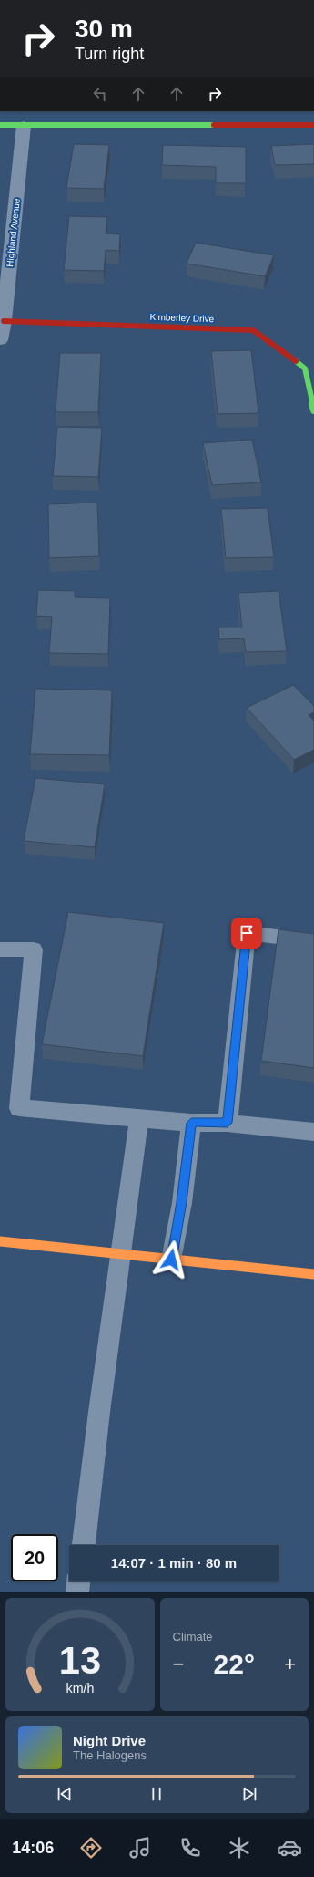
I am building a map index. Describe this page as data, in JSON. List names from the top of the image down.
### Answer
{
  "streets": {
    "main road": ["Kimberley Drive"],
    "street": ["Highland Avenue"]
  },
  "crossings": [
    ["Highland Avenue", "Kimberley Drive"]
  ],
  "page": {
    "turn": ["30 m", "Turn right"],
    "limit": "20",
    "trip": "14:07 · 1 min · 80 m",
    "tile": "Climate",
    "heat": ["−", "22°", "+"],
    "song": ["Night Drive", "The Halogens"],
    "tabs": "14:06",
    "gauge": ["13", "km/h"]
  }
}
